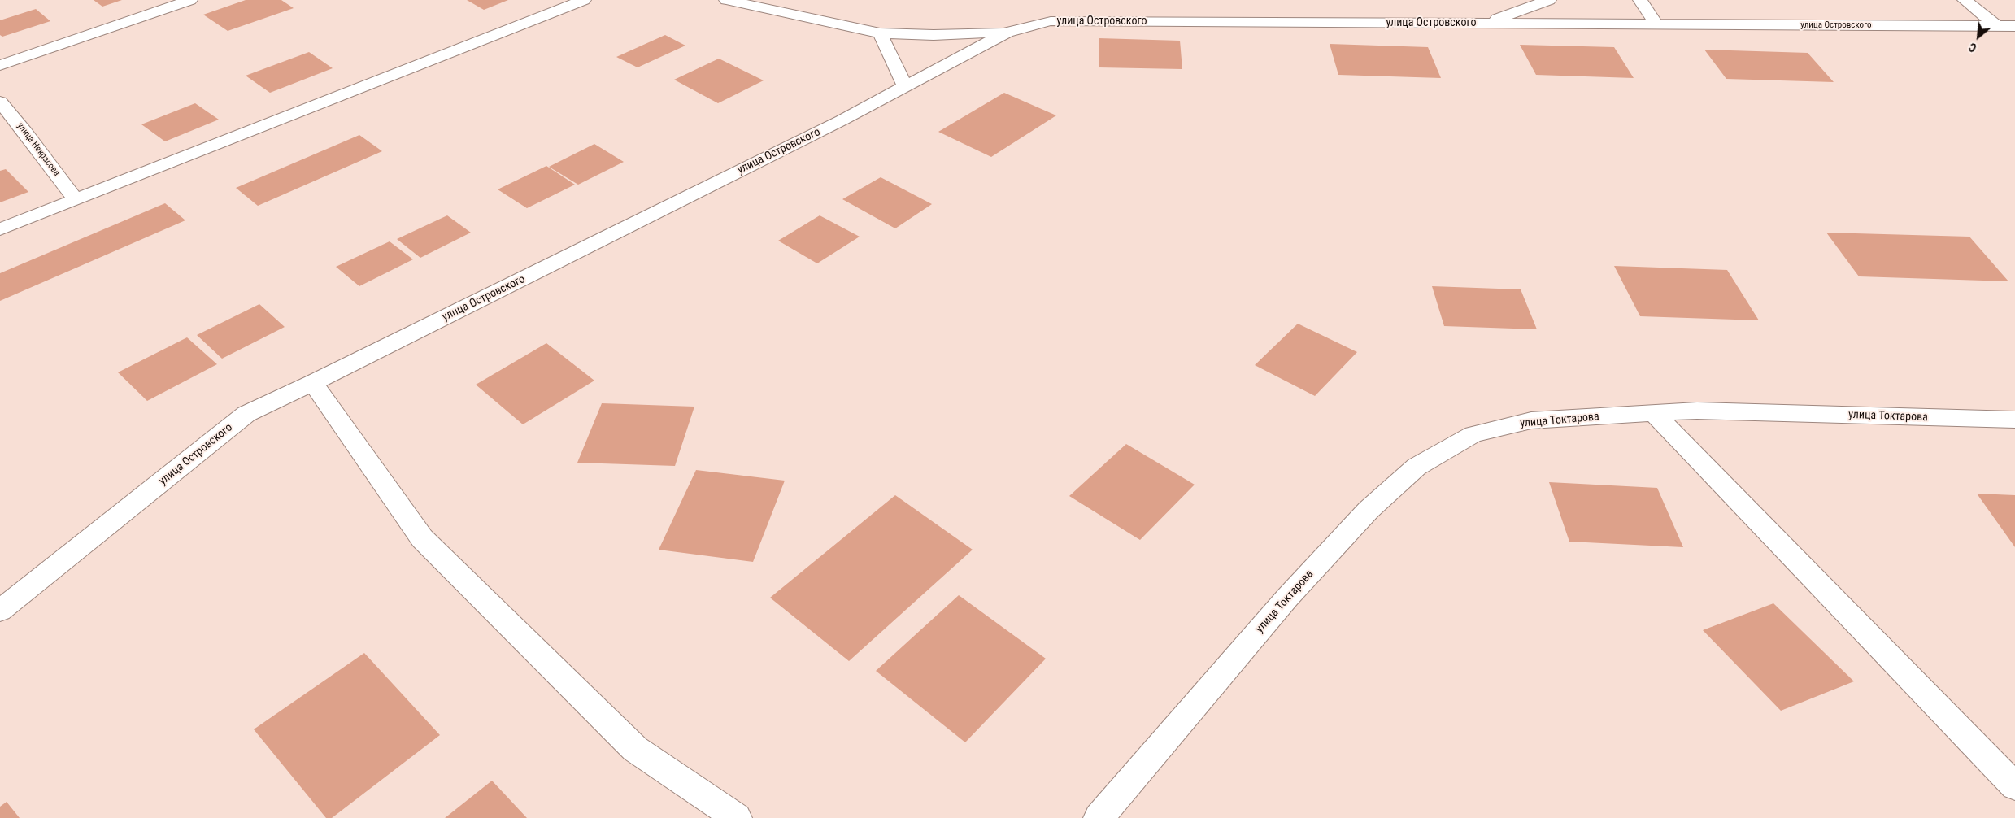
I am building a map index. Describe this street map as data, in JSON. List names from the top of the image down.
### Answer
{
  "streets": {
    "street": ["улица Островского", "улица Некрасова", "улица Токтарова"]
  },
  "north": "bottom left"
}
